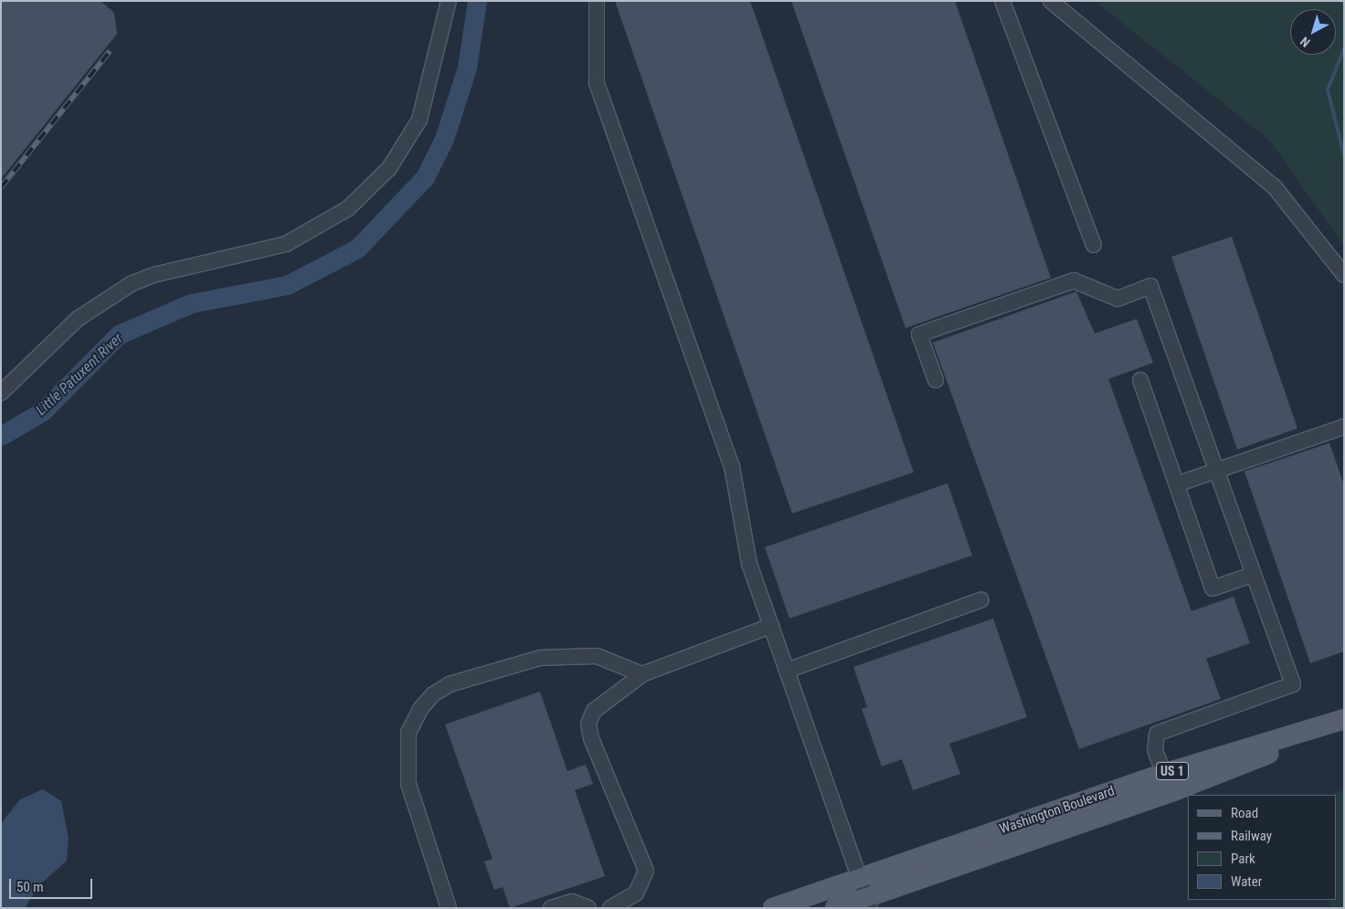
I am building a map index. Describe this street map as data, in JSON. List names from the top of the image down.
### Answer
{
  "streets": {
    "main road": ["US 1", "Washington Boulevard"]
  },
  "water": ["Little Patuxent River"],
  "legend": [
    "Road",
    "Railway",
    "Park",
    "Water"
  ],
  "scale_bar": "50 m",
  "north": "bottom left"
}
